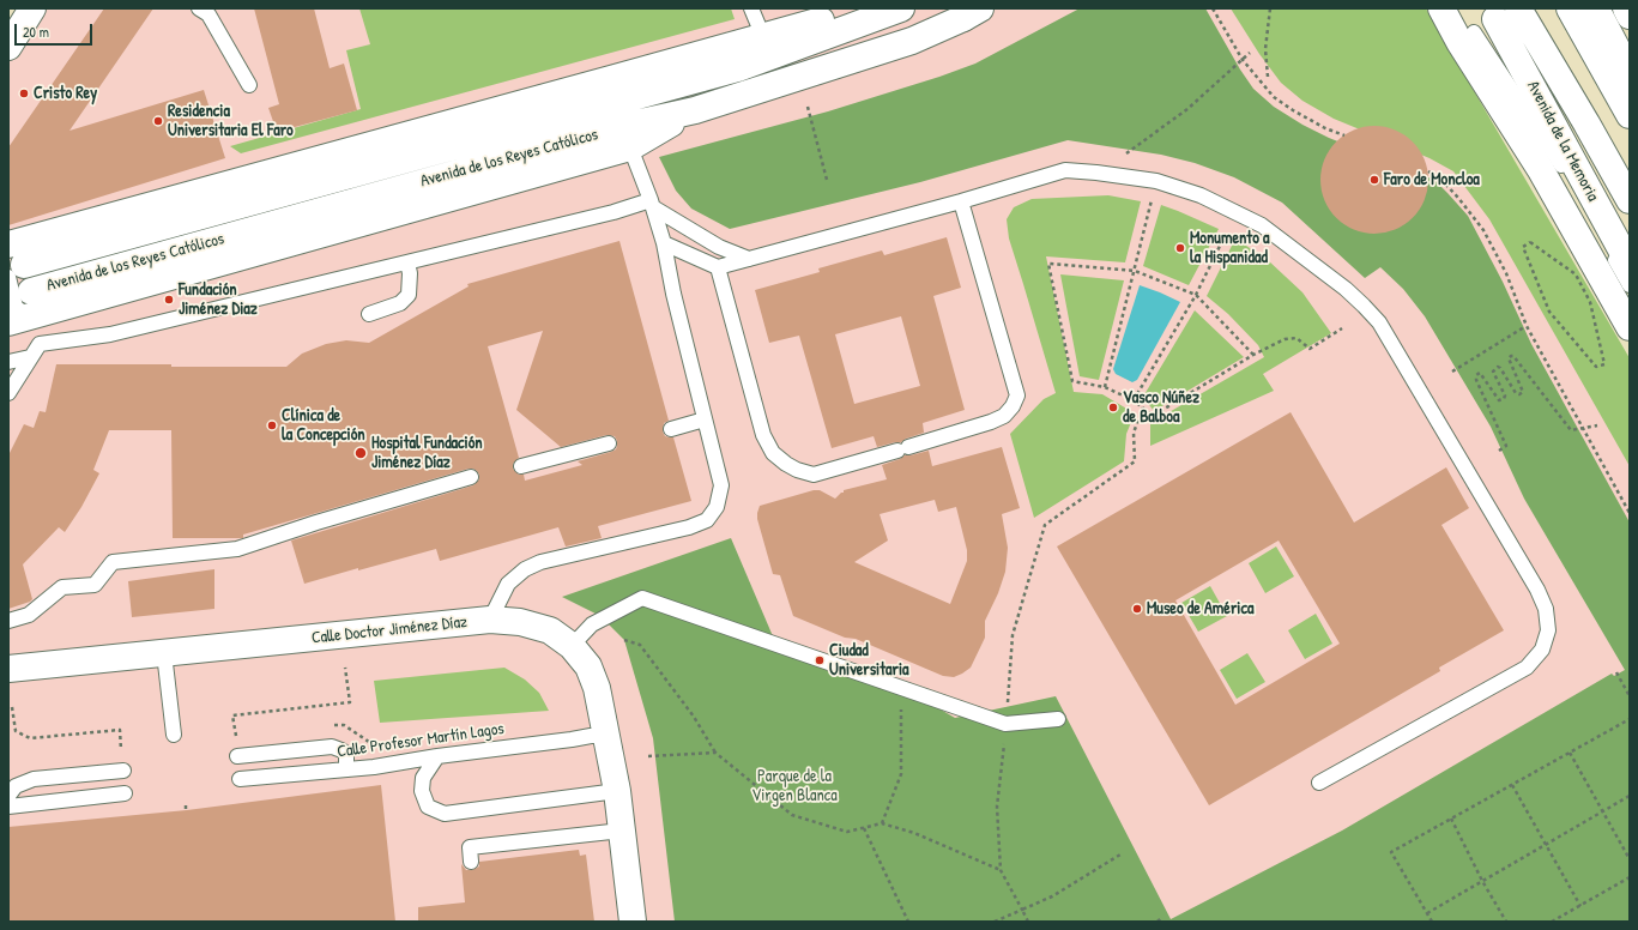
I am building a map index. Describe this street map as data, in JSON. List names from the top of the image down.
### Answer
{
  "streets": {
    "main road": ["Avenida de la Memoria", "Avenida de los Reyes Católicos", "Calle Doctor Jiménez Díaz"],
    "lane": ["Calle Profesor Martín Lagos"]
  },
  "crossings": [
    ["Calle Doctor Jiménez Díaz", "Calle Profesor Martín Lagos"]
  ],
  "parks": ["Parque de la Virgen Blanca"],
  "places": [
    "Cristo Rey",
    "Residencia Universitaria El Faro",
    "Faro de Moncloa",
    "Monumento a la Hispanidad",
    "Fundación Jiménez Diaz",
    "Vasco Núñez de Balboa",
    "Clínica de la Concepción",
    "Hospital Fundación Jiménez Díaz",
    "Museo de América",
    "Ciudad Universitaria"
  ],
  "scale_bar": "20 m"
}
